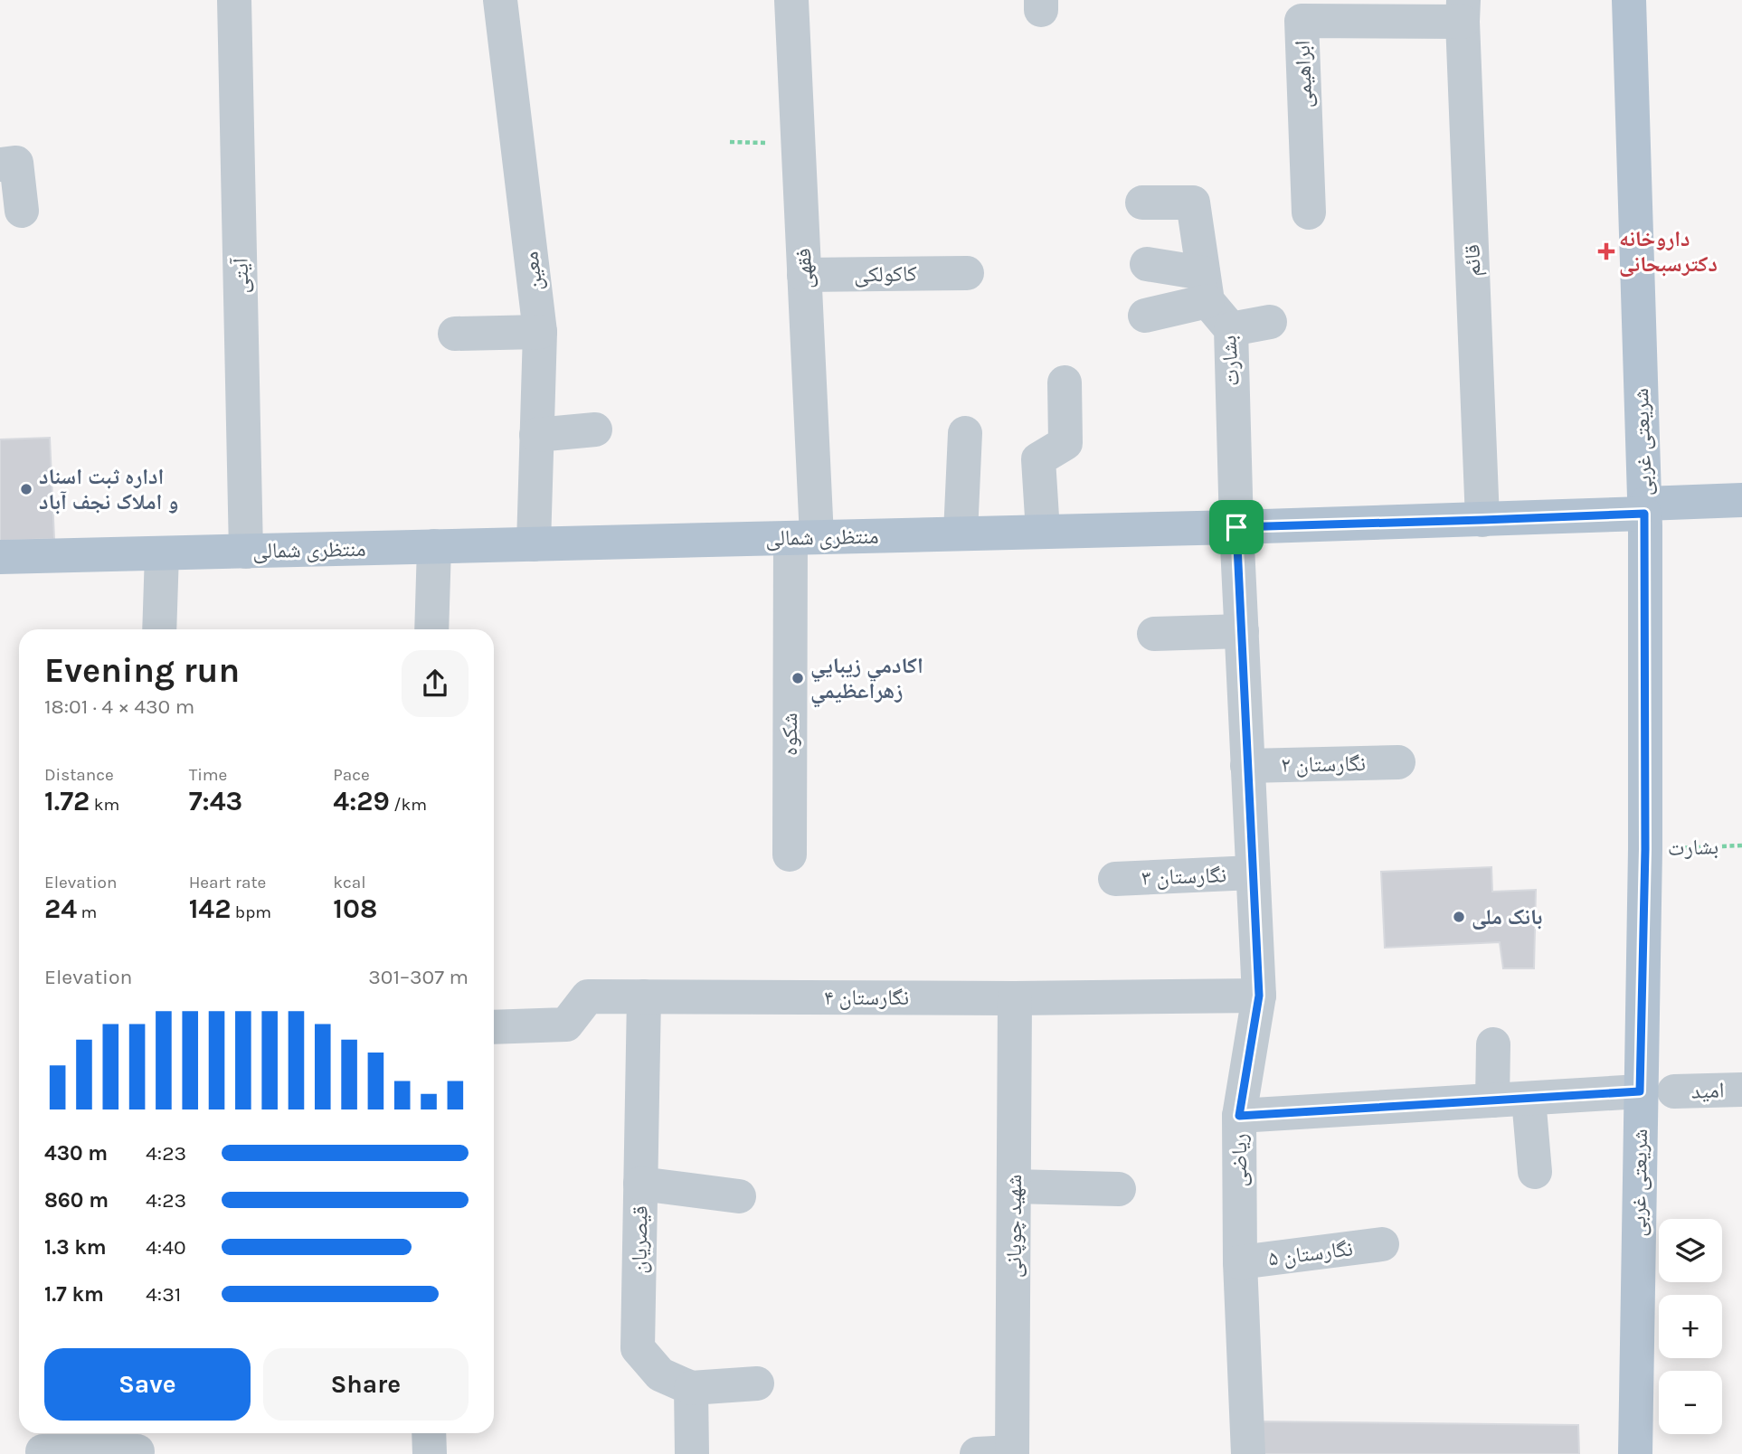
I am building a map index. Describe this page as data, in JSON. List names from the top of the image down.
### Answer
{
  "streets": {
    "main road": ["شریعتی غربی", "منتظری شمالی"],
    "street": [
      "ابراهیمی",
      "قائم",
      "فقهی",
      "معین",
      "کاکولکی",
      "آیتی",
      "بشارت",
      "شکوه",
      "نگارستان ۲",
      "نگارستان ۳",
      "نگارستان ۴",
      "امید",
      "ریاضی",
      "شهید چوپانی",
      "قیصریان",
      "نگارستان ۵"
    ]
  },
  "crossings": [
    ["ابراهیمی", "قائم"],
    ["قائم", "منتظری شمالی"],
    ["فقهی", "کاکولکی"],
    ["فقهی", "منتظری شمالی"],
    ["فقهی", "شکوه"],
    ["معین", "منتظری شمالی"],
    ["آیتی", "منتظری شمالی"],
    ["بشارت", "شریعتی غربی"],
    ["بشارت", "منتظری شمالی"],
    ["بشارت", "ریاضی"],
    ["شریعتی غربی", "منتظری شمالی"],
    ["شریعتی غربی", "امید"],
    ["منتظری شمالی", "شکوه"],
    ["منتظری شمالی", "ریاضی"],
    ["نگارستان ۲", "ریاضی"],
    ["نگارستان ۳", "ریاضی"],
    ["نگارستان ۴", "ریاضی"],
    ["نگارستان ۴", "شهید چوپانی"],
    ["نگارستان ۴", "قیصریان"],
    ["امید", "ریاضی"],
    ["ریاضی", "نگارستان ۵"]
  ],
  "places": {
    "health": ["داروخانه دکترسبحانی"],
    "other": ["اداره ثبت اسناد و املاک نجف آباد", "اكادمي زيبايي زهراعظيمي", "بانک ملی"]
  },
  "page": {
    "heading": ["Evening run", "18:01 · 4 × 430 m"],
    "stats": [
      ["Distance", "1.72 km"],
      ["Time", "7:43"],
      ["Pace", "4:29 /km"],
      ["Elevation", "24 m"],
      ["Heart rate", "142 bpm"],
      ["kcal", "108"]
    ],
    "chart": ["Elevation", "301–307 m"],
    "list": [
      {
        "name": "430 m",
        "note": "4:23"
      },
      {
        "name": "860 m",
        "note": "4:23"
      },
      {
        "name": "1.3 km",
        "note": "4:40"
      },
      {
        "name": "1.7 km",
        "note": "4:31"
      }
    ],
    "map_buttons": ["+", "−"],
    "buttons": ["Save", "Share"]
  }
}
